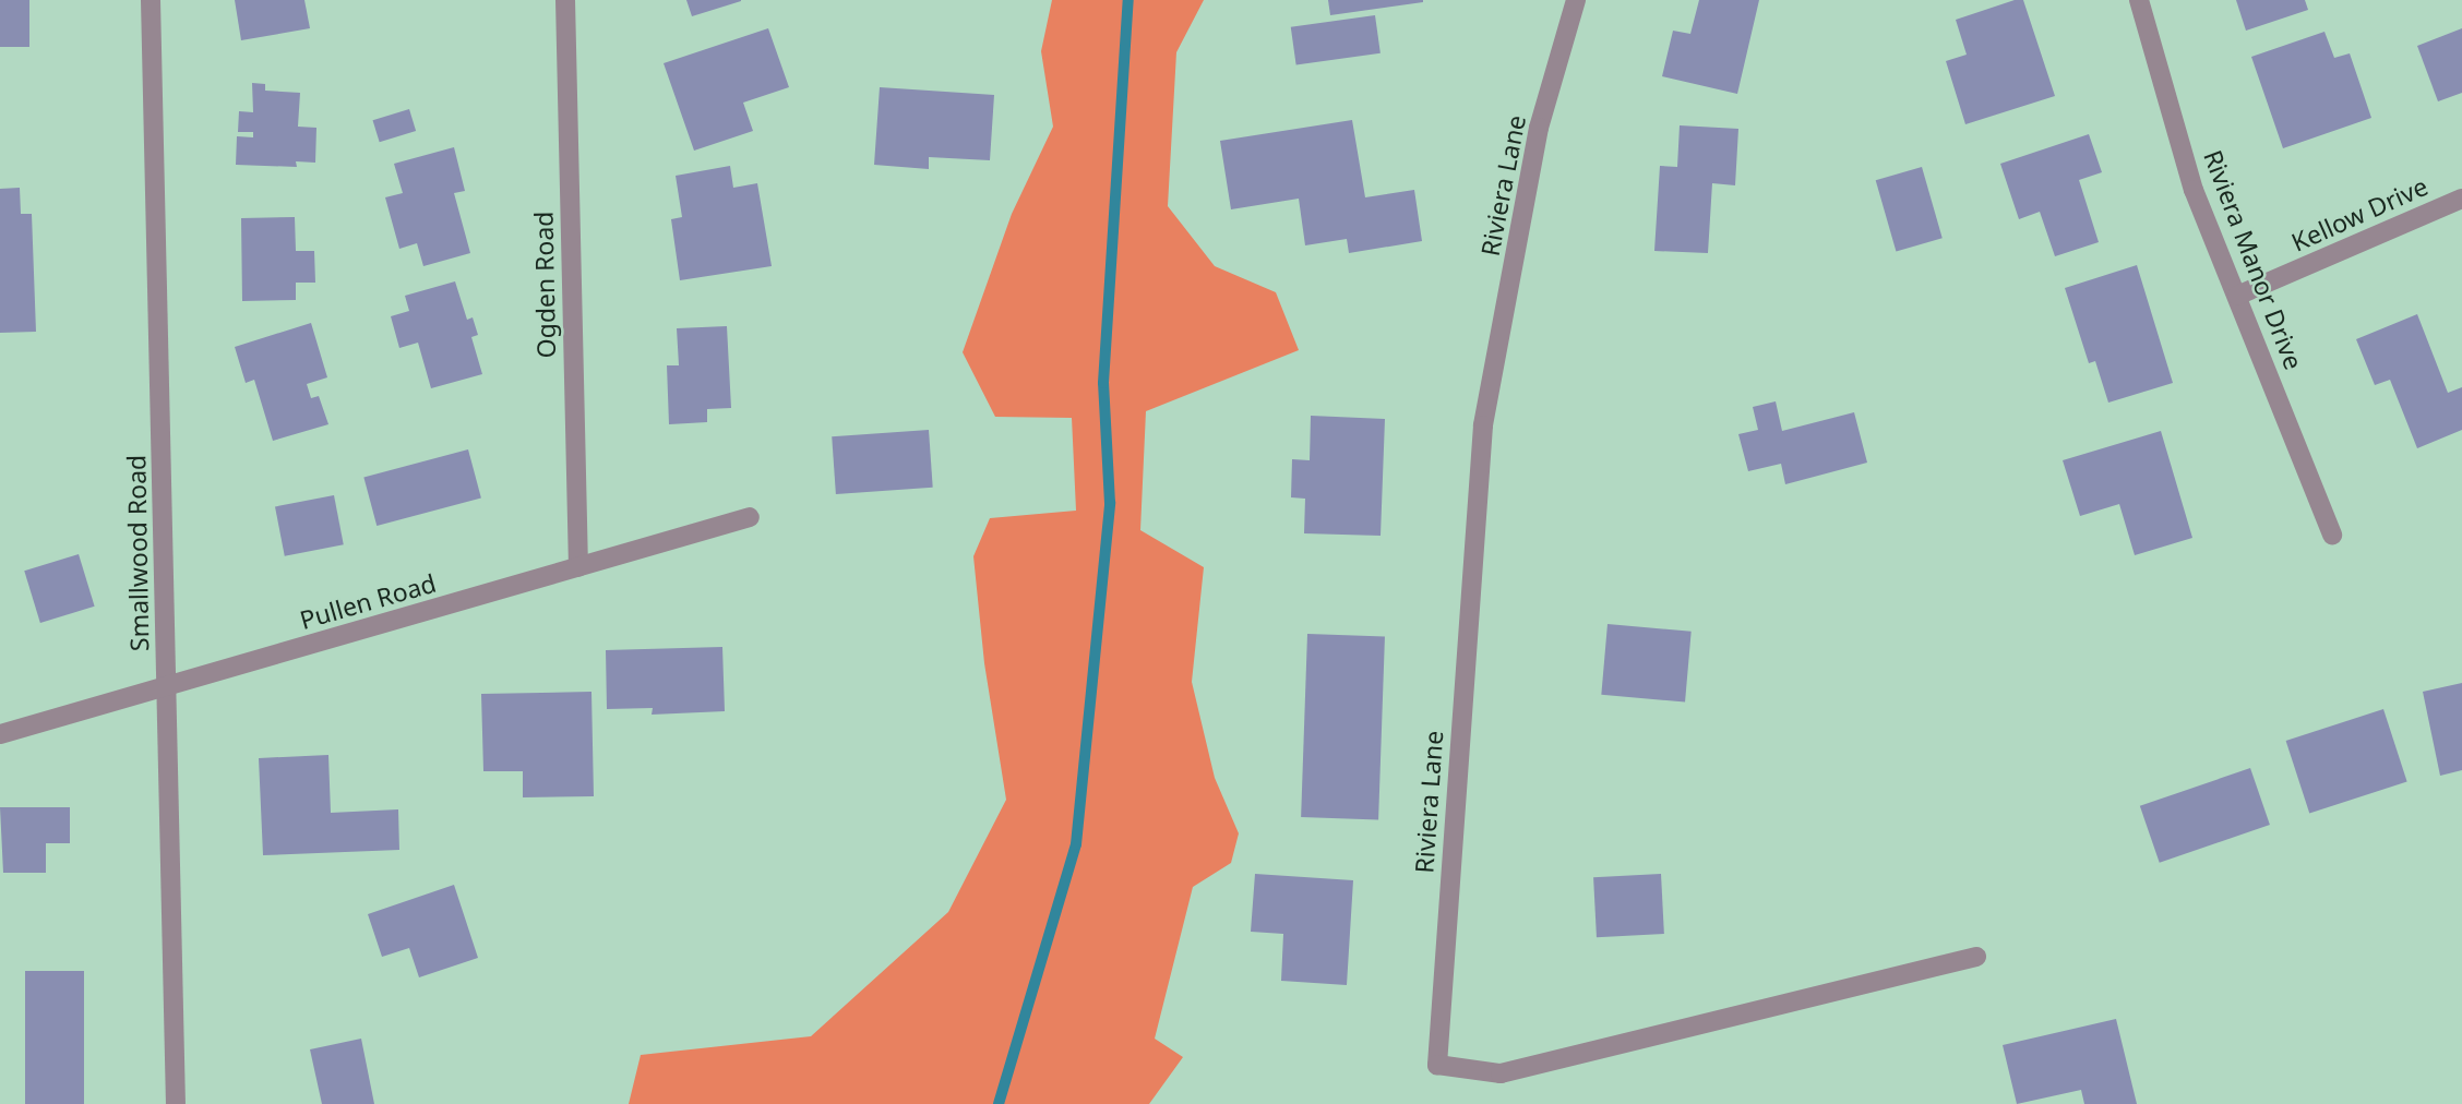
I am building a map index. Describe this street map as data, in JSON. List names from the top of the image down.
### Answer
{
  "streets": {
    "street": [
      "Riviera Lane",
      "Kellow Drive",
      "Riviera Manor Drive",
      "Ogden Road",
      "Smallwood Road",
      "Pullen Road"
    ]
  },
  "crossings": [
    ["Kellow Drive", "Riviera Manor Drive"],
    ["Ogden Road", "Pullen Road"],
    ["Smallwood Road", "Pullen Road"]
  ]
}
